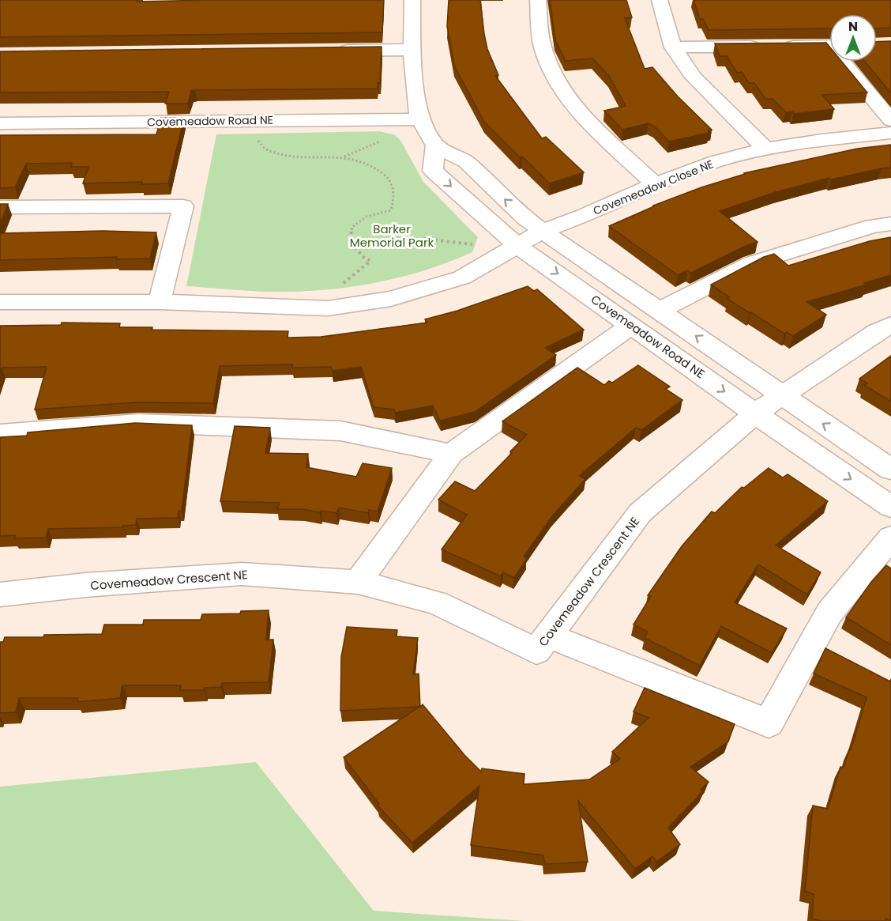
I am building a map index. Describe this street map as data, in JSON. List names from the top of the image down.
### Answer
{
  "streets": {
    "street": ["Covemeadow Road NE", "Covemeadow Close NE", "Covemeadow Crescent NE"]
  },
  "crossings": [
    ["Covemeadow Road NE", "Covemeadow Crescent NE"]
  ],
  "parks": ["Barker Memorial Park"],
  "north": "top"
}
